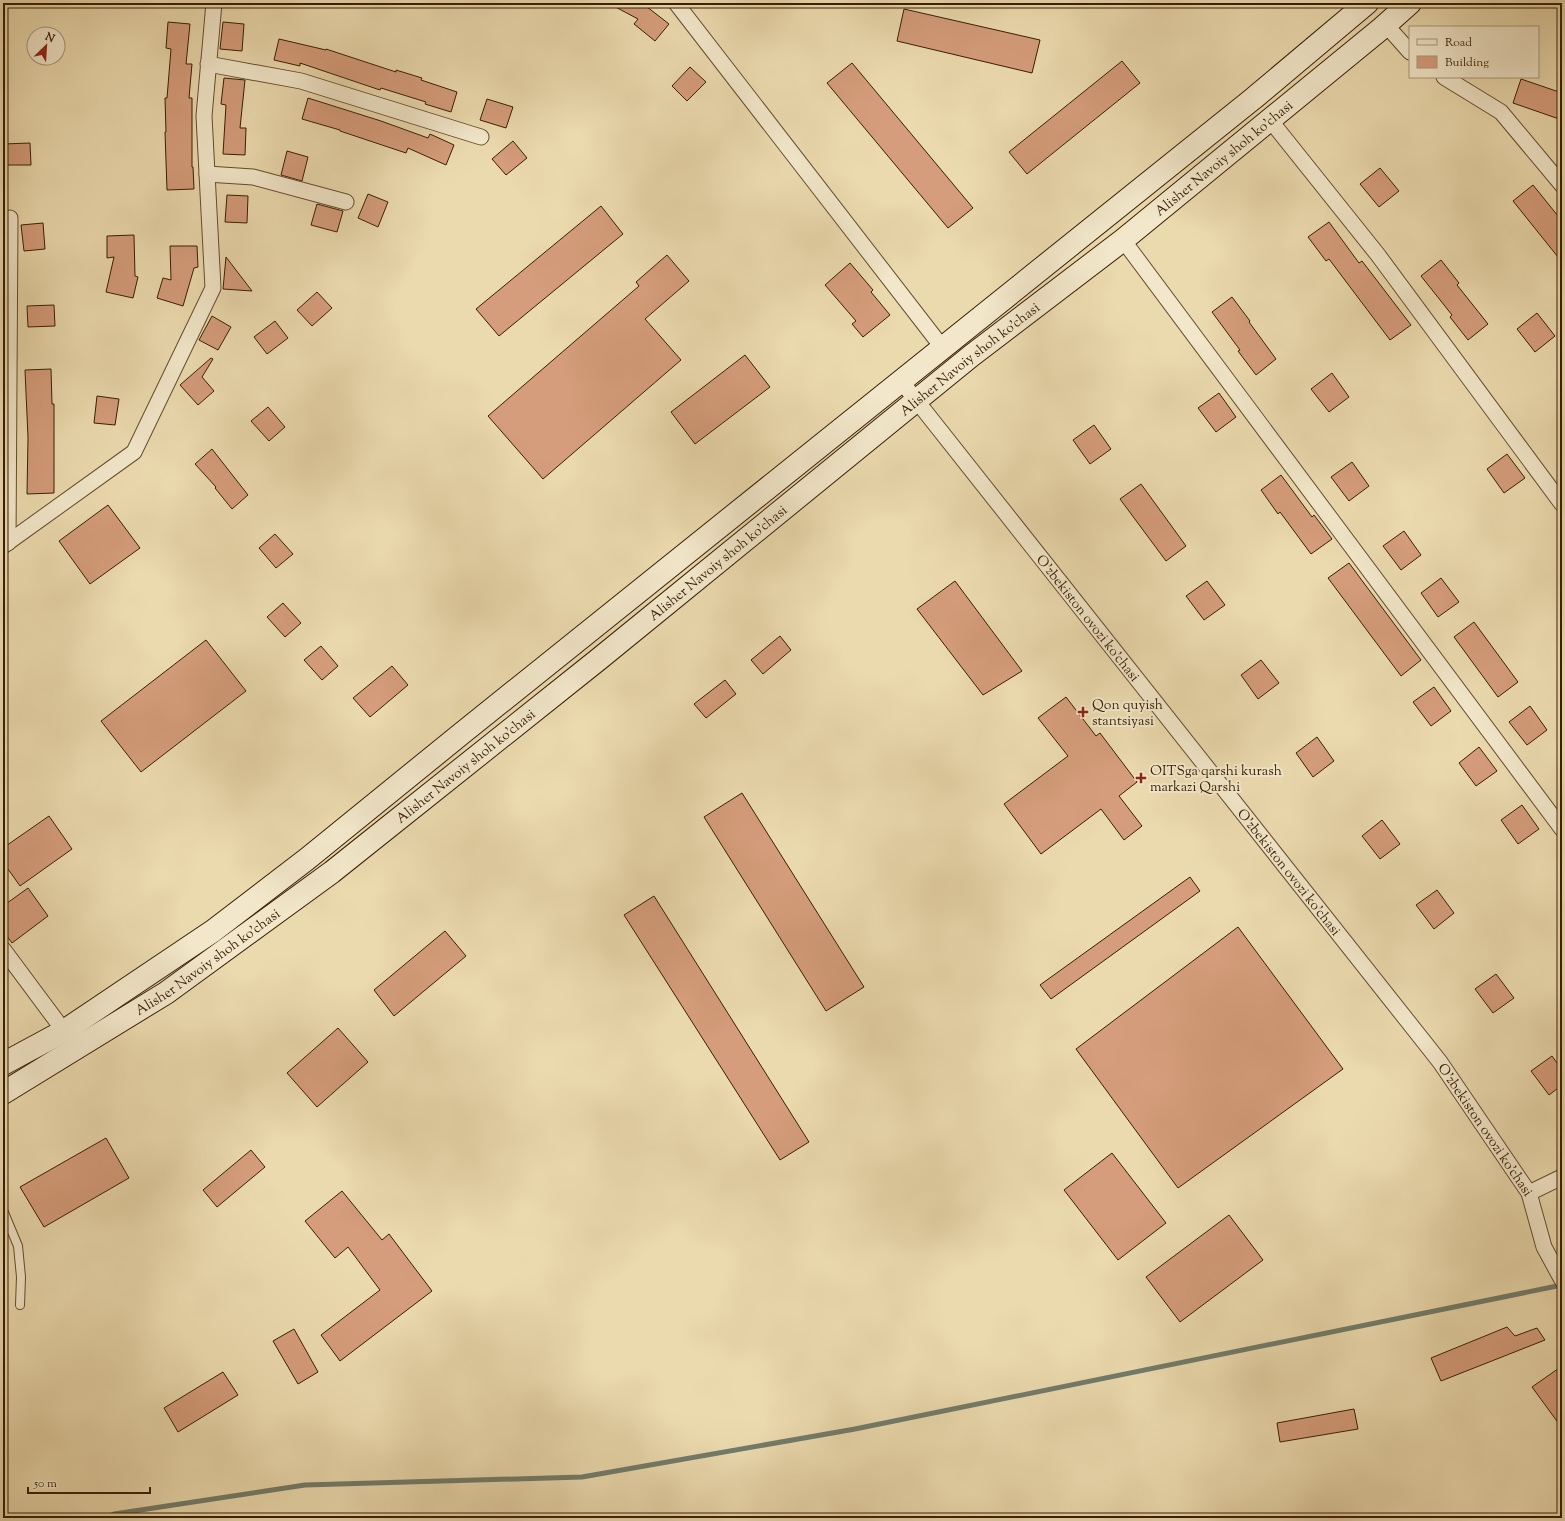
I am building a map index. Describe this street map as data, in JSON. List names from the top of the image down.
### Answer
{
  "streets": {
    "main road": ["Alisher Navoiy shoh ko'chasi"],
    "street": ["O'zbekiston ovozi ko'chasi"]
  },
  "crossings": [
    ["Alisher Navoiy shoh ko'chasi", "O'zbekiston ovozi ko'chasi"]
  ],
  "places": {
    "health": ["Qon quyish stantsiyasi", "OITSga qarshi kurash markazi Qarshi"]
  },
  "legend": ["Road", "Building"],
  "scale_bar": "50 m",
  "north": "top right"
}
